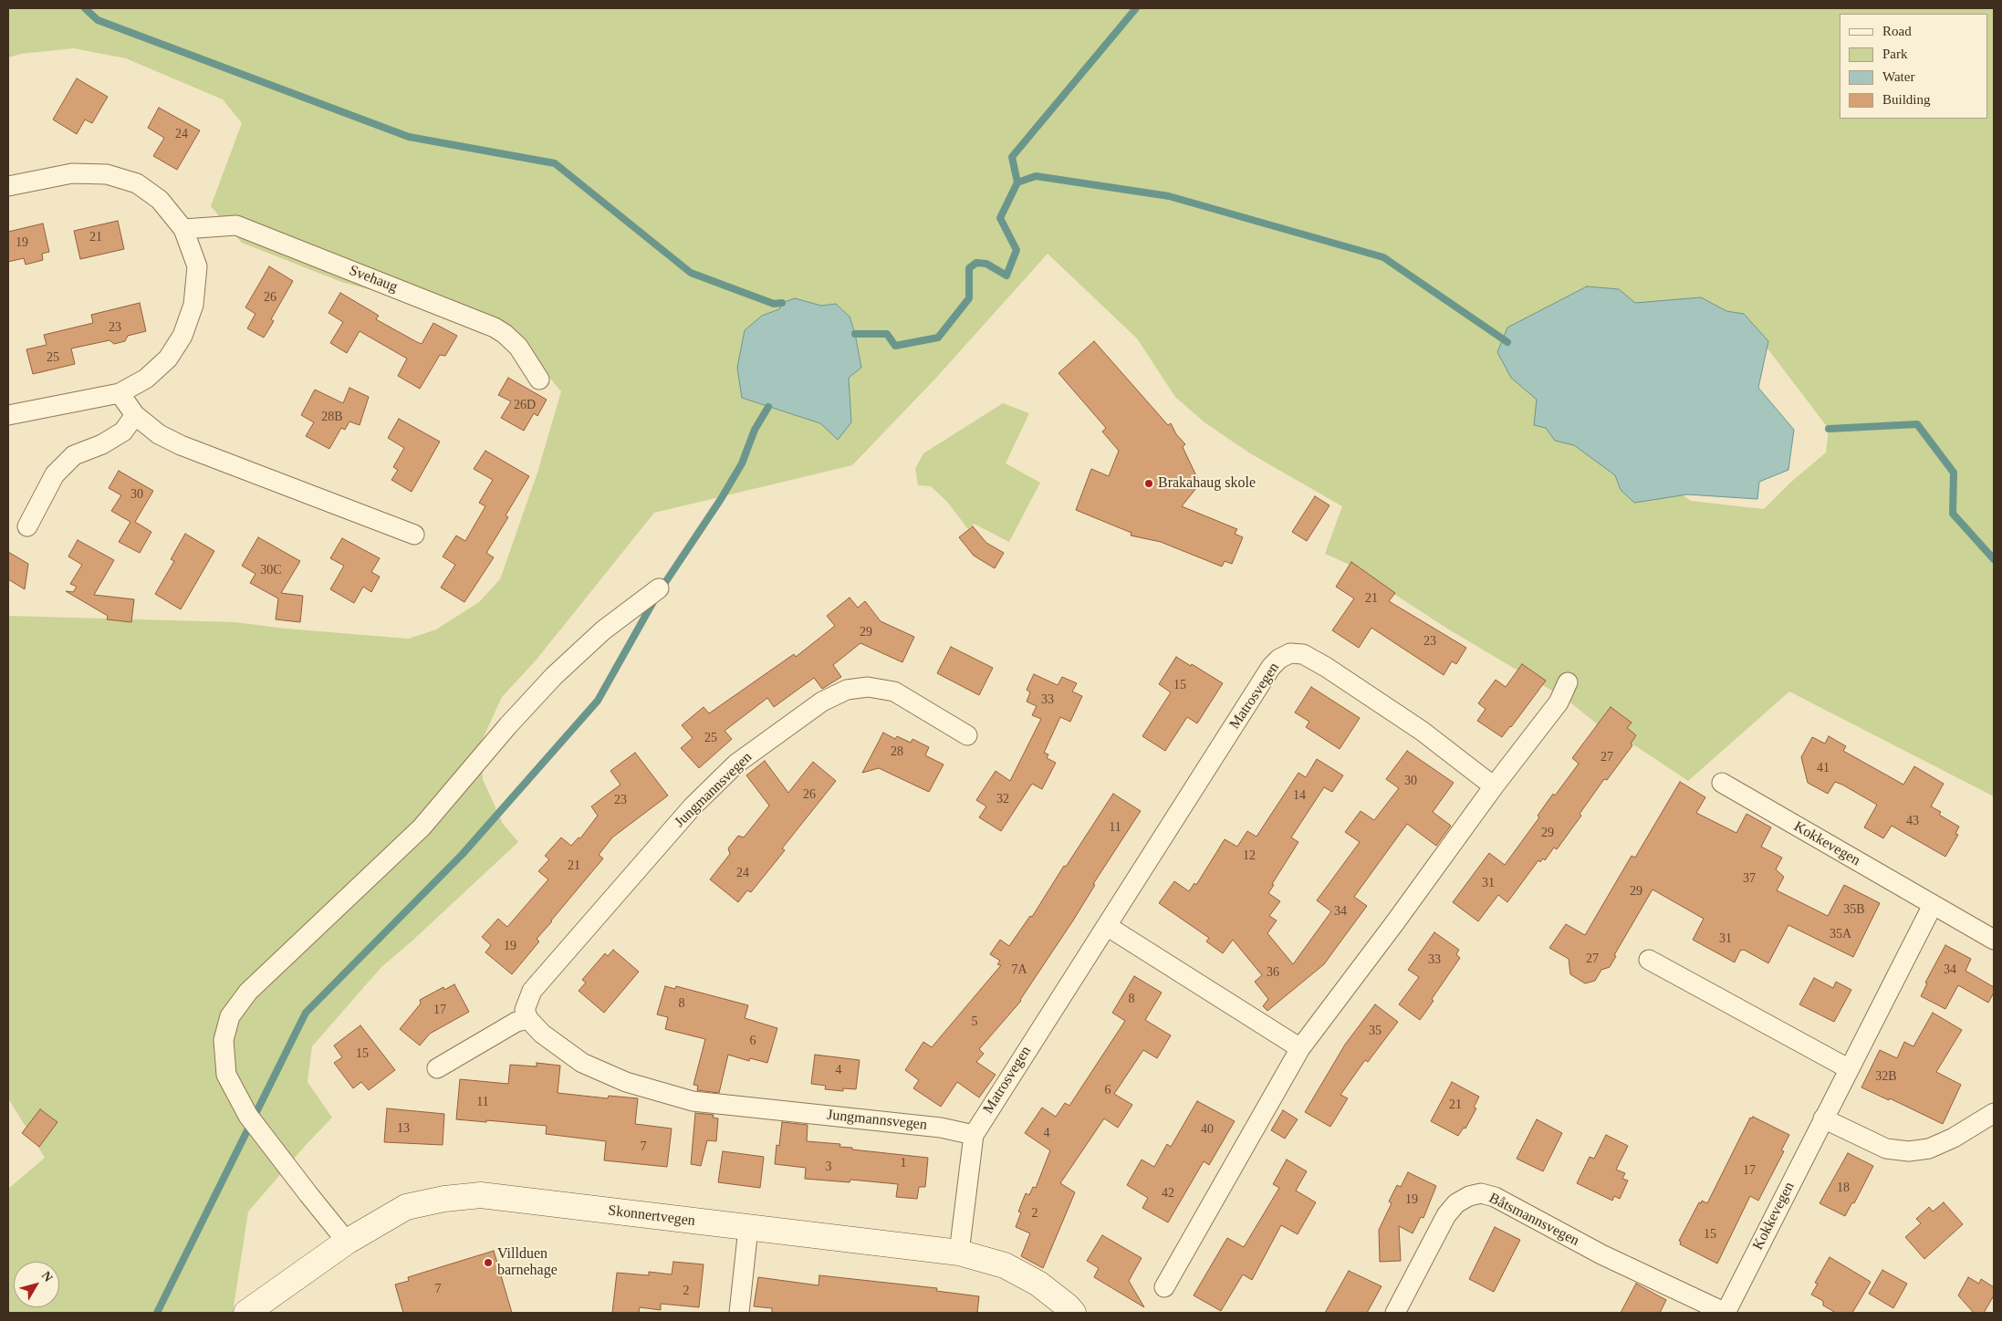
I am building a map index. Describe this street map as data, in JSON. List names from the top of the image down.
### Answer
{
  "streets": {
    "street": [
      "Svehaug",
      "Matrosvegen",
      "Jungmannsvegen",
      "Kokkevegen",
      "Skonnertvegen",
      "Båtsmannsvegen"
    ]
  },
  "crossings": [
    ["Matrosvegen", "Jungmannsvegen"],
    ["Matrosvegen", "Skonnertvegen"],
    ["Kokkevegen", "Båtsmannsvegen"]
  ],
  "places": ["Brakahaug skole", "Villduen barnehage"],
  "house_numbers": [
    "24",
    "21",
    "19",
    "26",
    "23",
    "25",
    "26D",
    "28B",
    "30",
    "30C",
    "21",
    "29",
    "23",
    "15",
    "33",
    "25",
    "28",
    "27",
    "41",
    "30",
    "26",
    "14",
    "32",
    "23",
    "43",
    "11",
    "29",
    "12",
    "21",
    "24",
    "37",
    "31",
    "29",
    "35B",
    "34",
    "35A",
    "31",
    "19",
    "27",
    "33",
    "7A",
    "34",
    "36",
    "8",
    "8",
    "17",
    "5",
    "35",
    "6",
    "15",
    "4",
    "32B",
    "6",
    "11",
    "21",
    "13",
    "40",
    "4",
    "7",
    "1",
    "3",
    "17",
    "18",
    "42",
    "19",
    "2",
    "15",
    "7",
    "2"
  ],
  "legend": [
    "Road",
    "Park",
    "Water",
    "Building"
  ],
  "north": "top right"
}
